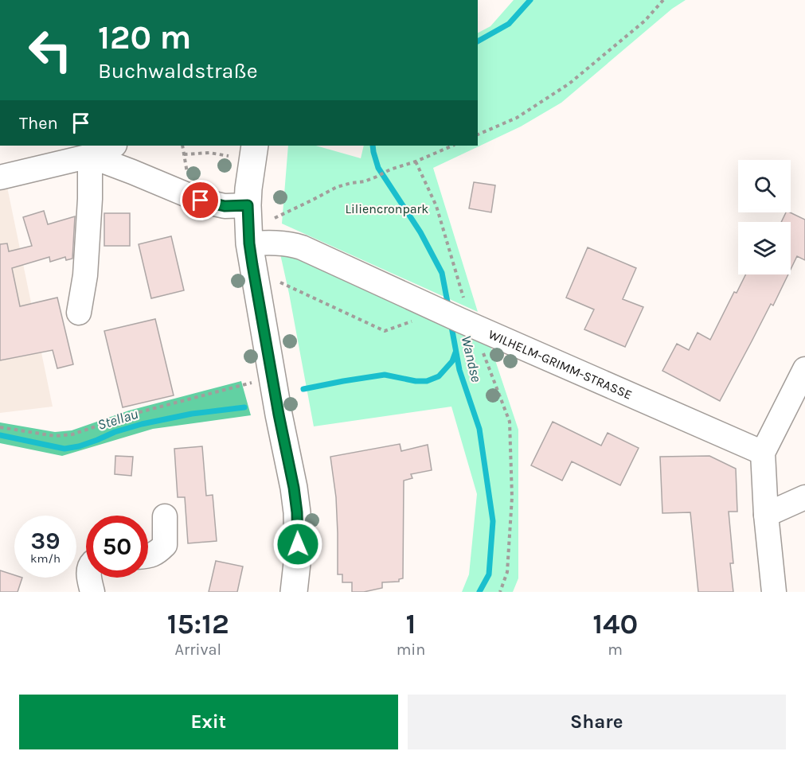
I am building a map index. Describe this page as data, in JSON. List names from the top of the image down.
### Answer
{
  "streets": {
    "street": ["WILHELM-GRIMM-STRASSE"]
  },
  "water": ["Wandse", "Stellau"],
  "parks": ["Liliencronpark"],
  "page": {
    "turn": ["120 m", "Buchwaldstraße"],
    "then": "Then",
    "speed": "39 km/h",
    "limit": "50",
    "eta": [
      "15:12",
      "Arrival",
      "1",
      "min",
      "140",
      "m"
    ],
    "buttons": ["Exit", "Share"]
  }
}
